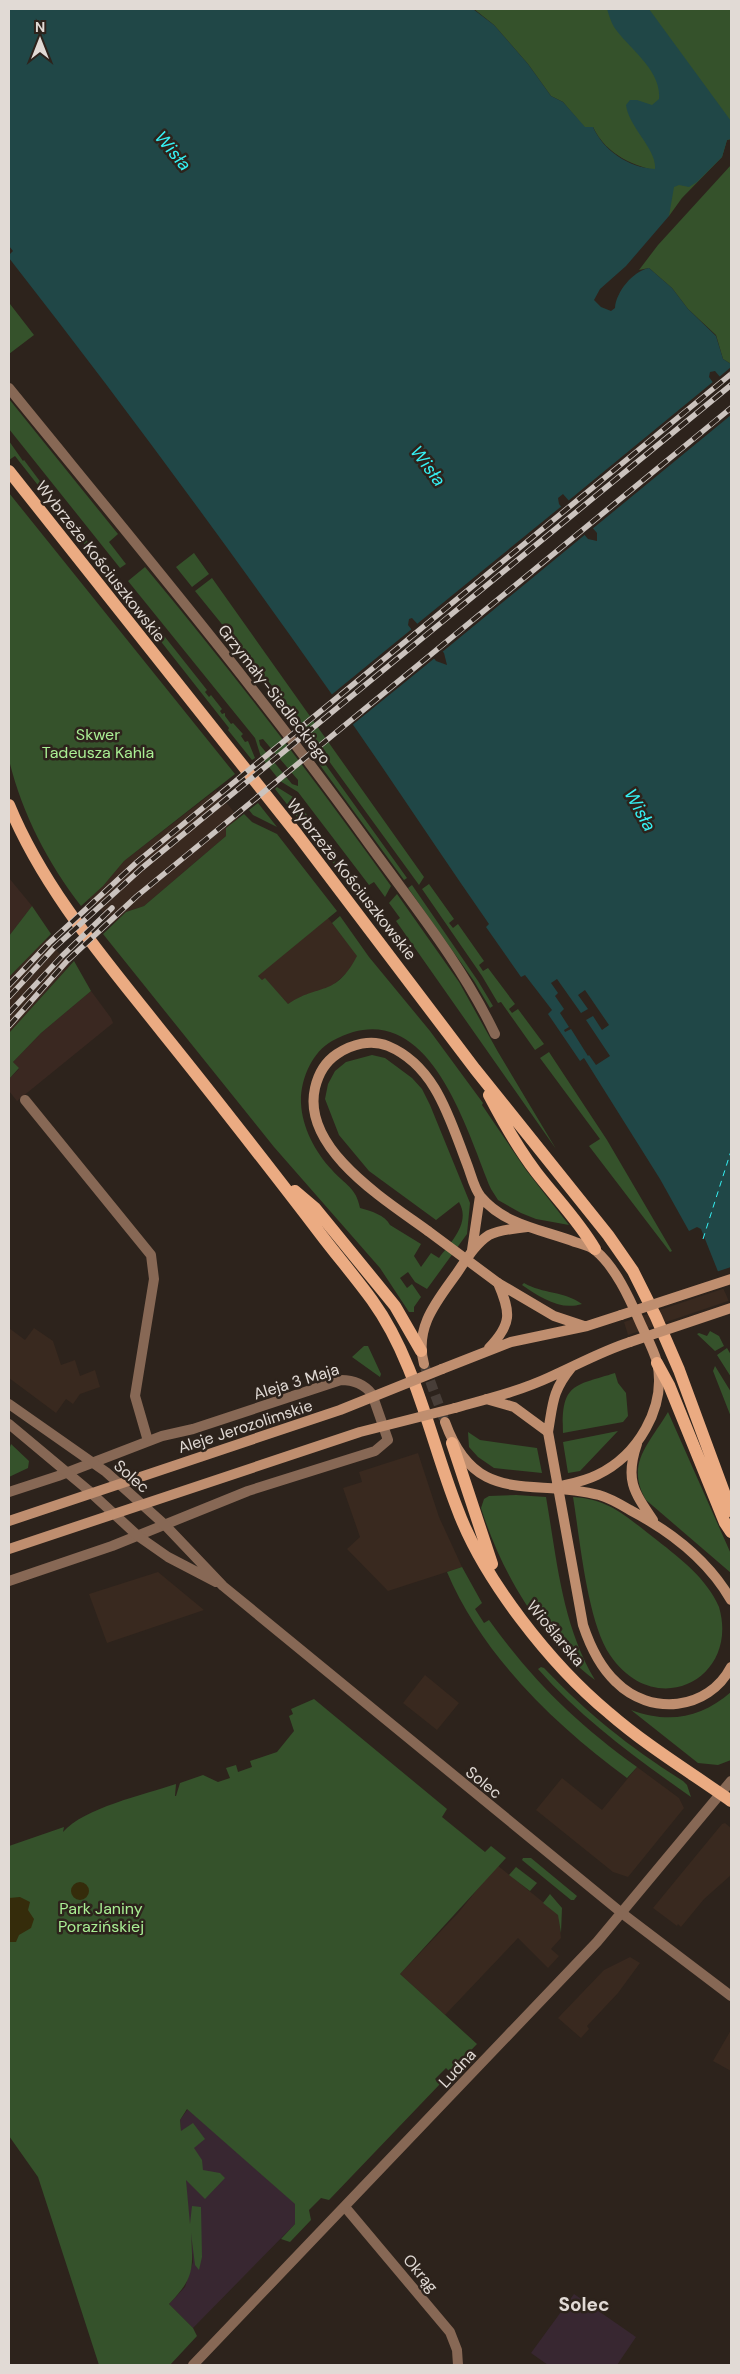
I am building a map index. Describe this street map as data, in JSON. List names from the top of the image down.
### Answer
{
  "streets": {
    "main road": ["Wybrzeże Kościuszkowskie", "Aleje Jerozolimskie", "Wioślarska"],
    "street": [
      "Grzymały-Siedleckiego",
      "Aleja 3 Maja",
      "Solec",
      "Ludna",
      "Okrąg"
    ]
  },
  "crossings": [
    ["Aleja 3 Maja", "Solec"],
    ["Solec", "Ludna"],
    ["Wioślarska", "Ludna"],
    ["Ludna", "Okrąg"]
  ],
  "districts": ["Solec"],
  "water": ["Wisła"],
  "parks": ["Skwer Tadeusza Kahla", "Park Janiny Porazińskiej"],
  "north": "top"
}
